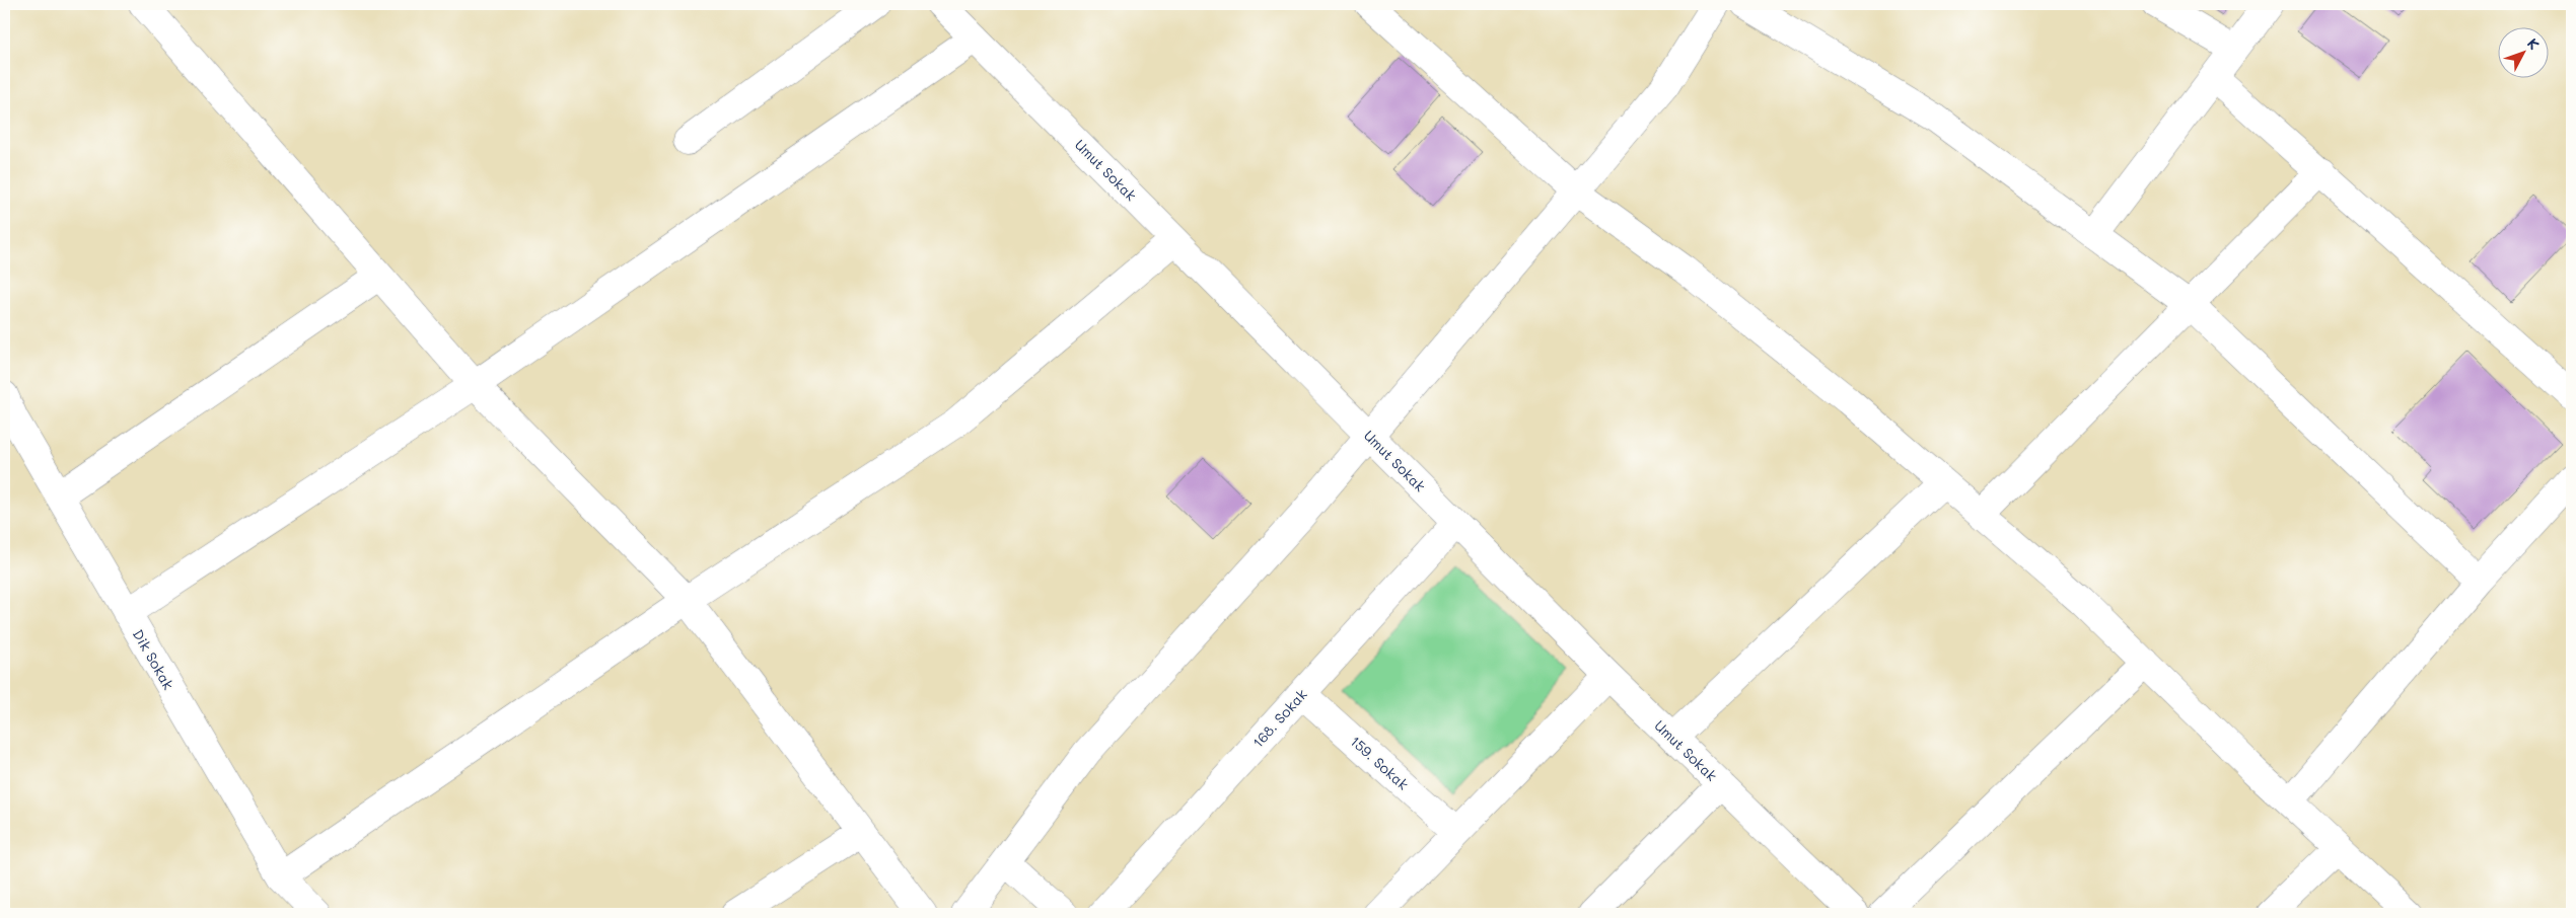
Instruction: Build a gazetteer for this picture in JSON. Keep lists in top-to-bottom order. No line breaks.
{"streets":{"street":["Umut Sokak","Dik Sokak","168. Sokak","159. Sokak"]},"crossings":[["Umut Sokak","168. Sokak"],["168. Sokak","159. Sokak"]],"north":"top right"}
